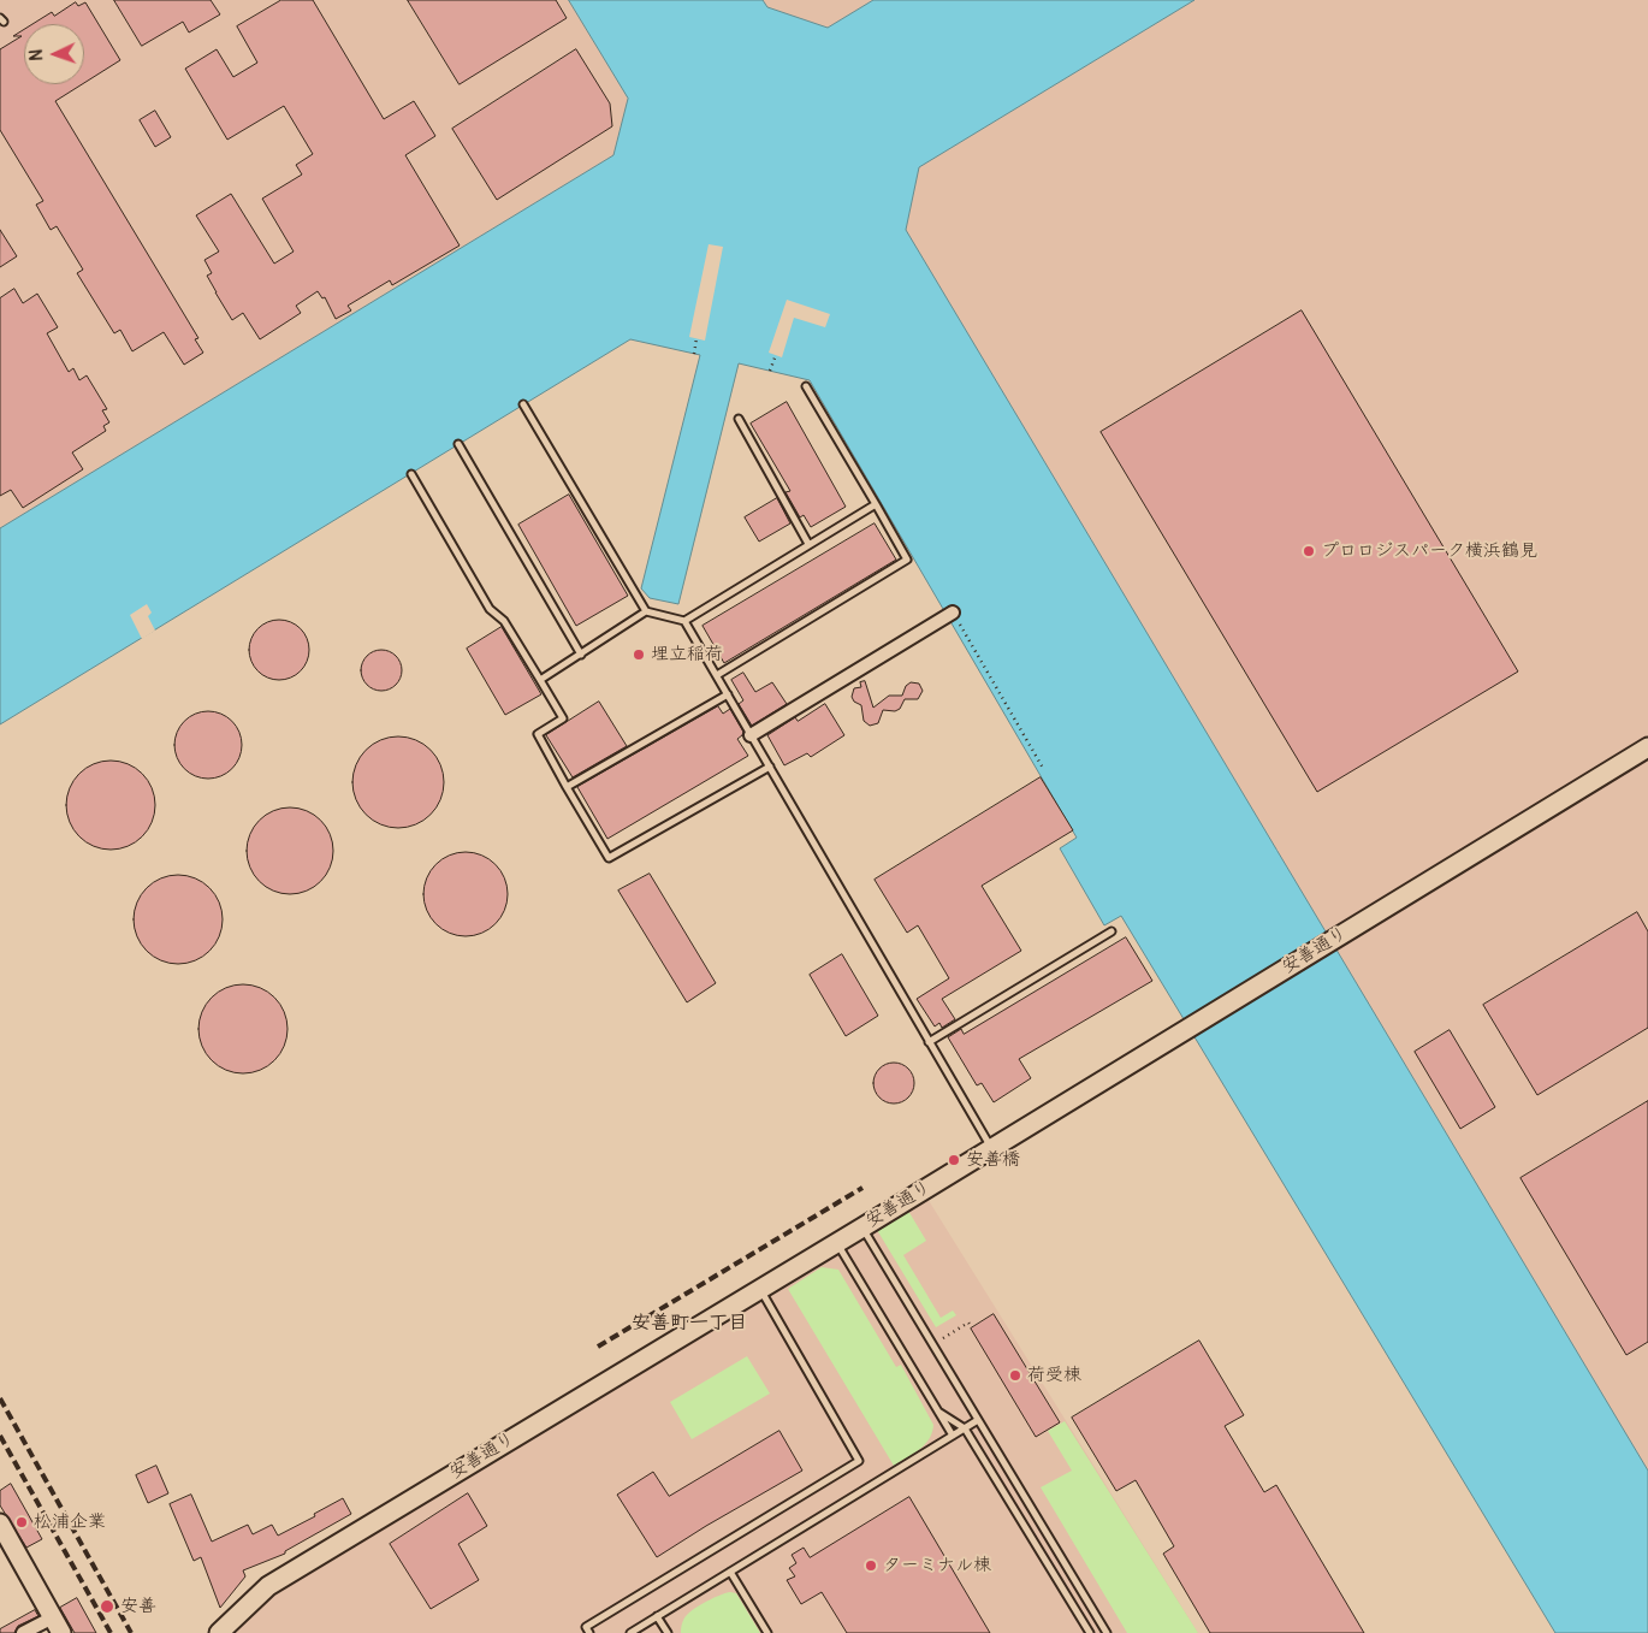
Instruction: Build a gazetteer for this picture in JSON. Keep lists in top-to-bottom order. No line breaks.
{"streets":{"street":["安善通り"]},"districts":["安善町一丁目"],"places":["プロロジスパーク横浜鶴見","埋立稲荷","安善橋","荷受棟","松浦企業","ターミナル棟","安善"],"north":"left"}
